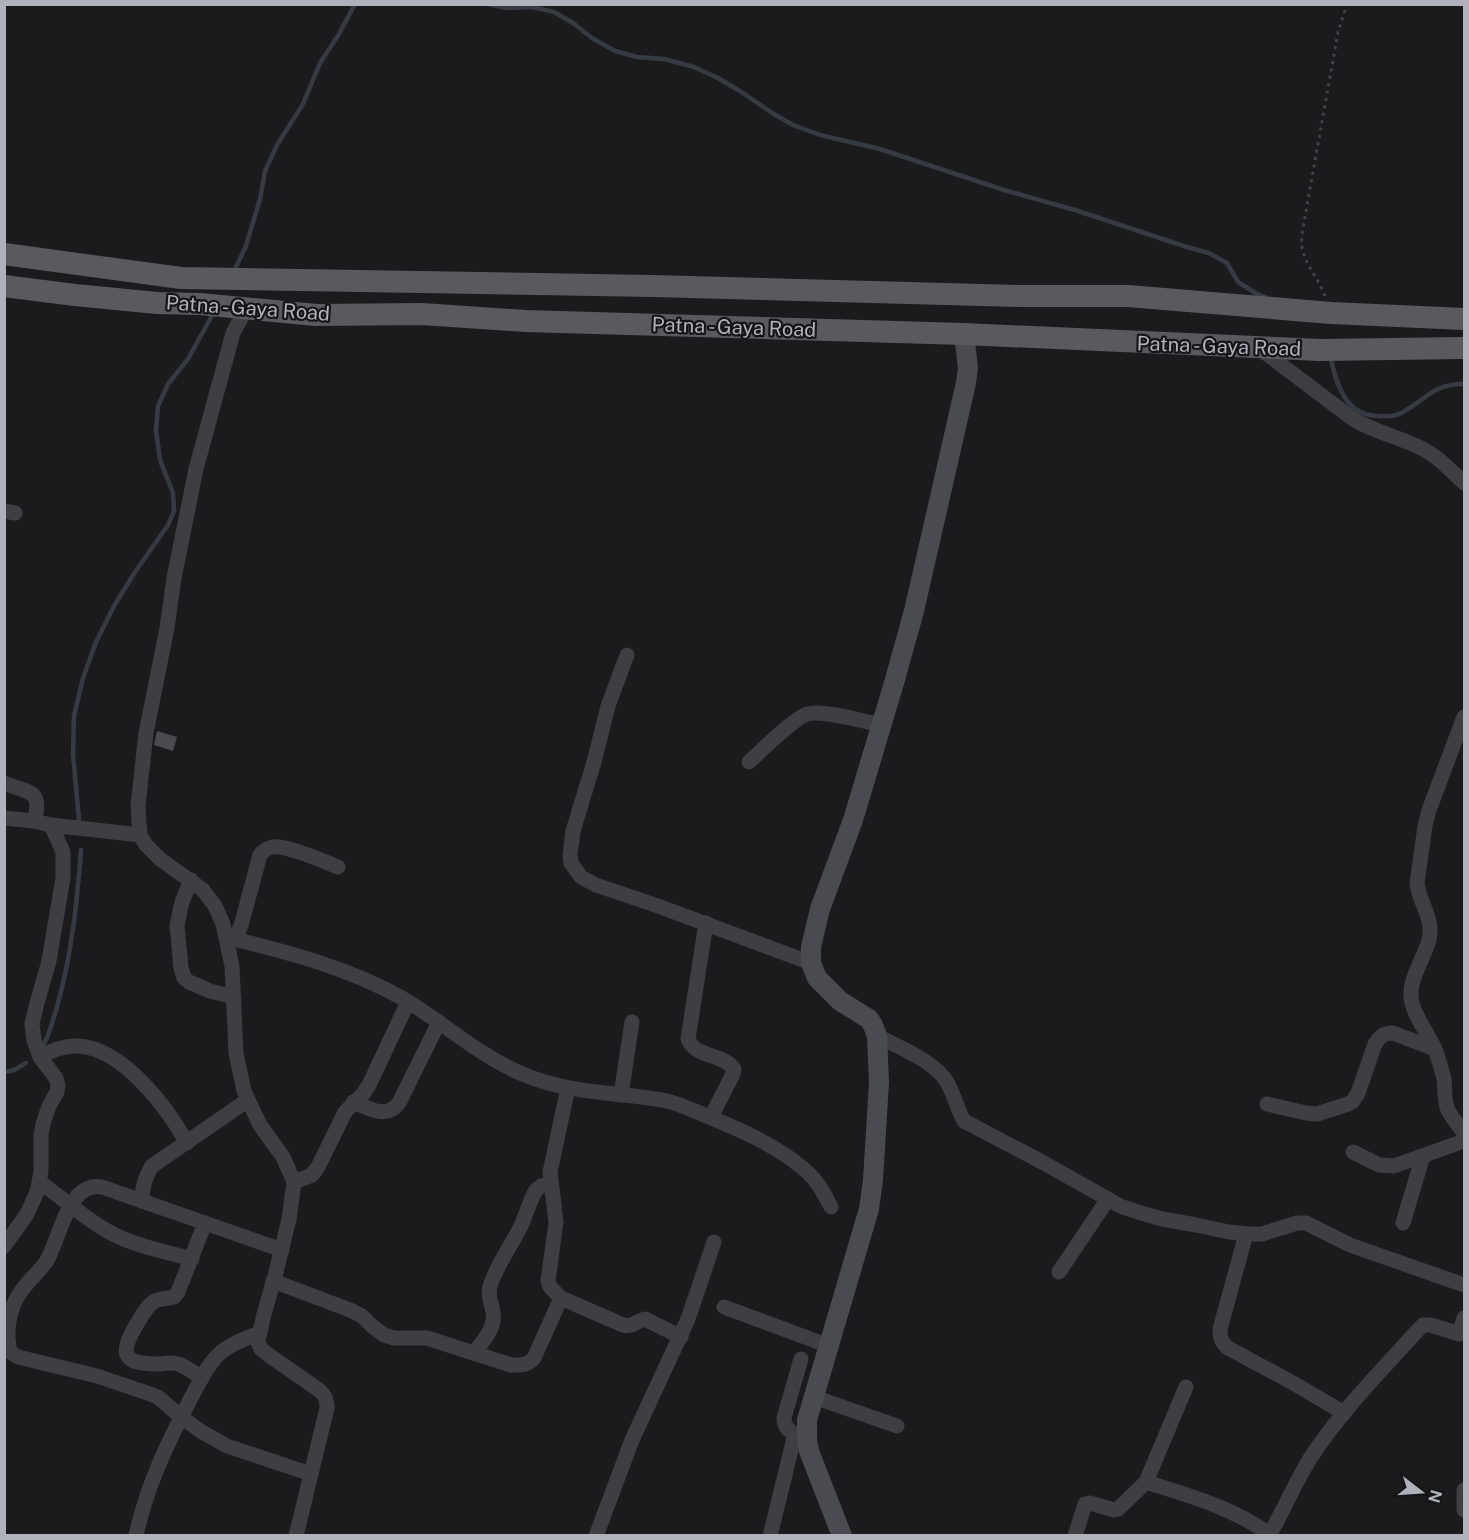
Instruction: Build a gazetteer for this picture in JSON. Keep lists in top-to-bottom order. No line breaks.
{"streets":{"main road":["Patna - Gaya Road"]},"north":"right"}
